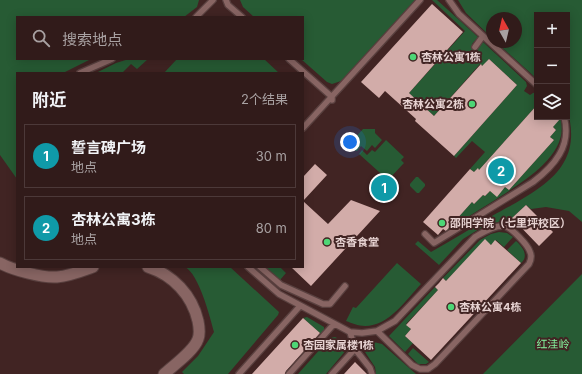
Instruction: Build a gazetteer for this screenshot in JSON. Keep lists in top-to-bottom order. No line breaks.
{"parks":["红洼岭"],"places":["杏林公寓1栋","杏林公寓2栋","邵阳学院（七里坪校区）","杏香食堂","杏林公寓4栋","杏园家属楼1栋"],"north":"top","page":{"map_buttons":["+","−"],"search":"搜索地点","heading":["附近","2个结果"],"list":[{"mark":"1","name":"誓言碑广场","note":"地点","value":"30 m"},{"mark":"2","name":"杏林公寓3栋","note":"地点","value":"80 m"}],"pins":["2","1"]}}
